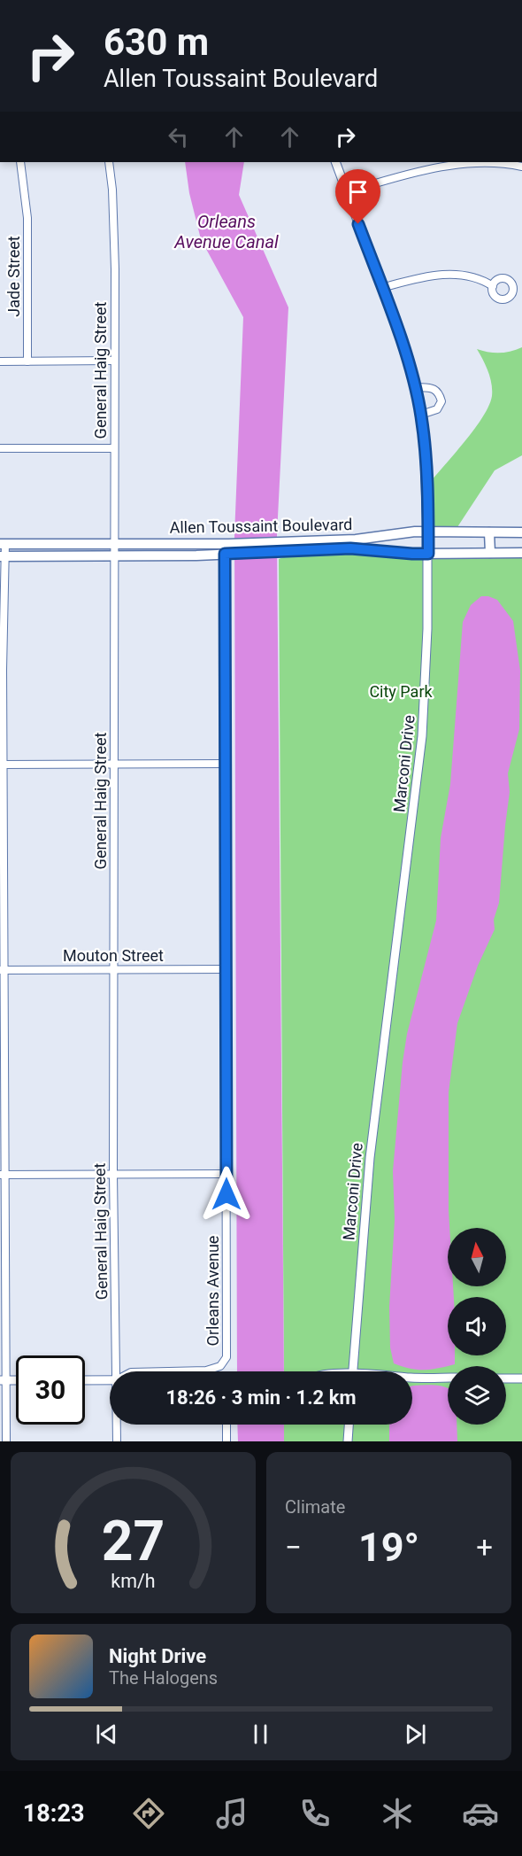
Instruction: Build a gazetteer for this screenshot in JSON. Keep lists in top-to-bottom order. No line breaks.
{"streets":{"main road":["Allen Toussaint Boulevard"],"street":["Jade Street","General Haig Street","Marconi Drive","Mouton Street","Orleans Avenue"]},"crossings":[["General Haig Street","Allen Toussaint Boulevard"],["General Haig Street","Mouton Street"],["Allen Toussaint Boulevard","Marconi Drive"],["Allen Toussaint Boulevard","Orleans Avenue"],["Mouton Street","Orleans Avenue"]],"water":["Orleans Avenue Canal"],"parks":["City Park"],"north":"top","page":{"turn":["630 m","Allen Toussaint Boulevard"],"limit":"30","trip":"18:26 · 3 min · 1.2 km","tile":"Climate","heat":["−","19°","+"],"song":["Night Drive","The Halogens"],"tabs":"18:23","gauge":["27","km/h"]}}
